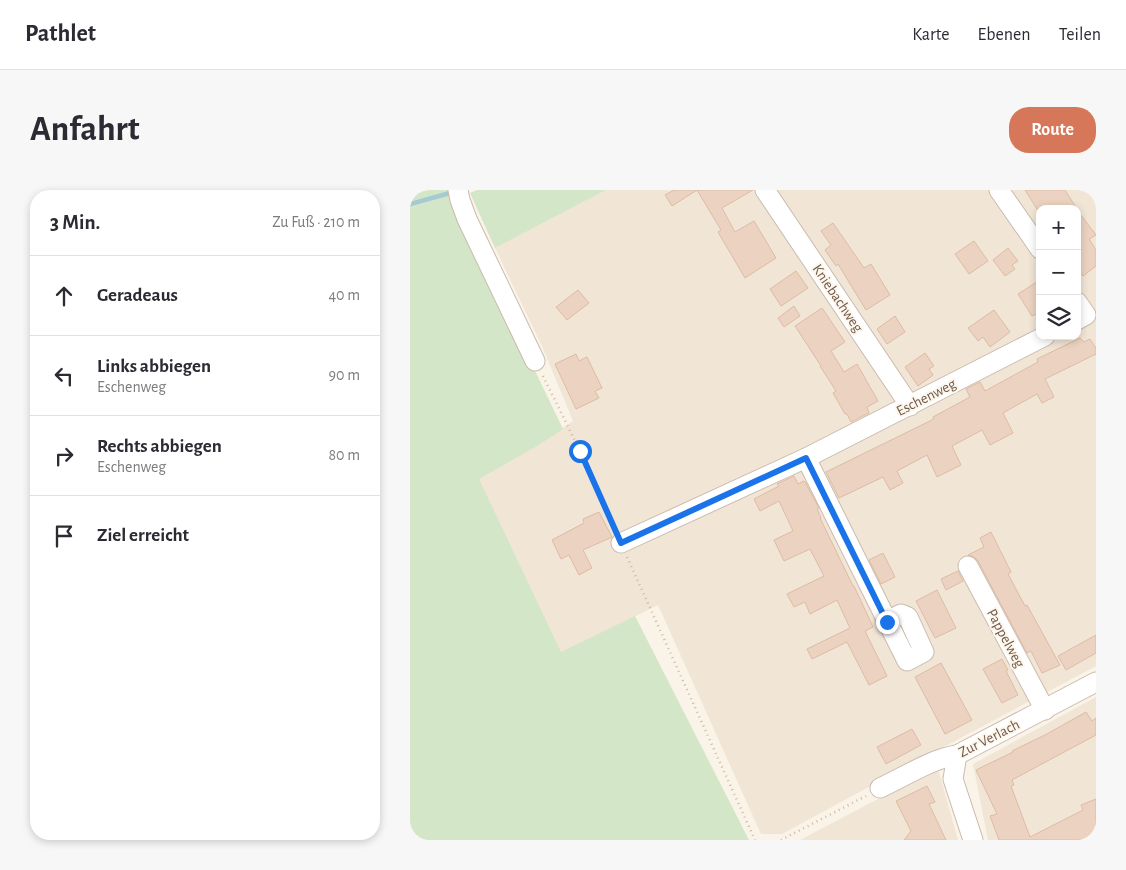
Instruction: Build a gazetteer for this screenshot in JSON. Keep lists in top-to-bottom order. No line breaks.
{"streets":{"street":["Kniebachweg","Eschenweg","Pappelweg","Zur Verlach"]},"crossings":[["Kniebachweg","Eschenweg"],["Pappelweg","Zur Verlach"]],"page":{"header":"Pathlet","nav":["Karte","Ebenen","Teilen"],"buttons":"Route","title":"Anfahrt","heading":["3 Min.","Zu Fuß · 210 m"],"map_buttons":["+","−"],"list":[["Geradeaus","40 m"],["Links abbiegen","Eschenweg","90 m"],["Rechts abbiegen","Eschenweg","80 m"],"Ziel erreicht"]}}
